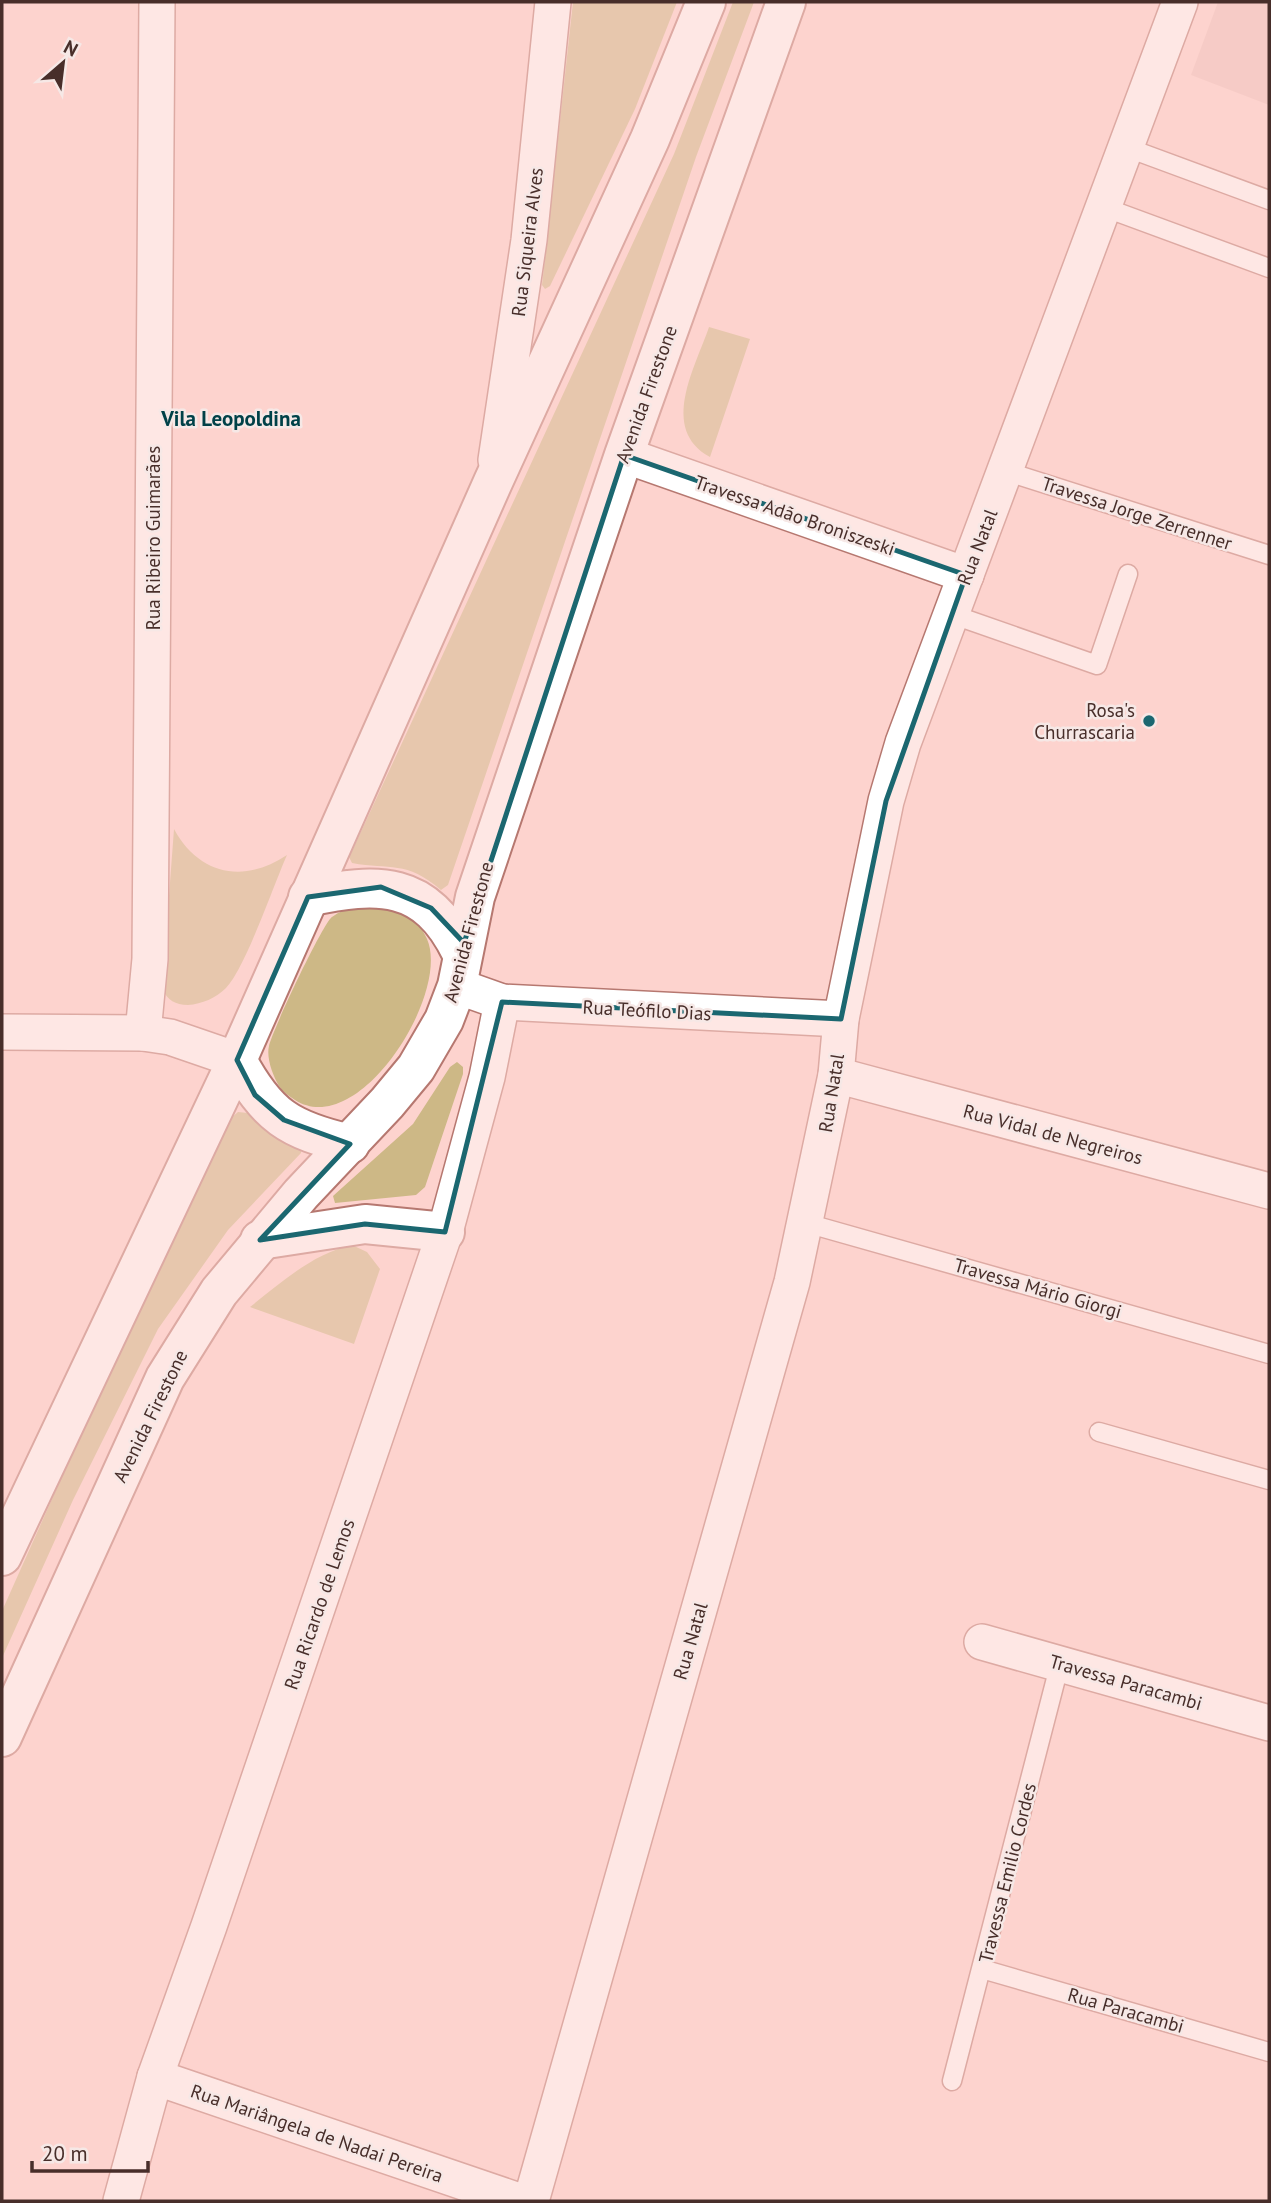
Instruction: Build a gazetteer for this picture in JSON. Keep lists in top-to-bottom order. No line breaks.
{"streets":{"main road":["Avenida Firestone"],"street":["Rua Siqueira Alves","Travessa Adão Broniszeski","Rua Ribeiro Guimarães","Rua Natal","Rua Teófilo Dias","Rua Vidal de Negreiros","Rua Ricardo de Lemos","Travessa Paracambi","Rua Mariângela de Nadai Pereira"],"lane":["Travessa Jorge Zerrenner","Travessa Mário Giorgi","Travessa Emilio Cordes","Rua Paracambi"]},"crossings":[["Avenida Firestone","Travessa Adão Broniszeski"],["Avenida Firestone","Rua Teófilo Dias"],["Travessa Jorge Zerrenner","Rua Natal"],["Travessa Adão Broniszeski","Rua Natal"],["Rua Natal","Rua Teófilo Dias"],["Rua Natal","Rua Vidal de Negreiros"],["Rua Natal","Travessa Mário Giorgi"],["Rua Teófilo Dias","Rua Ricardo de Lemos"],["Rua Ricardo de Lemos","Rua Mariângela de Nadai Pereira"],["Travessa Paracambi","Travessa Emilio Cordes"],["Travessa Emilio Cordes","Rua Paracambi"]],"districts":["Vila Leopoldina"],"places":["Rosa's Churrascaria"],"scale_bar":"20 m","north":"top right"}
